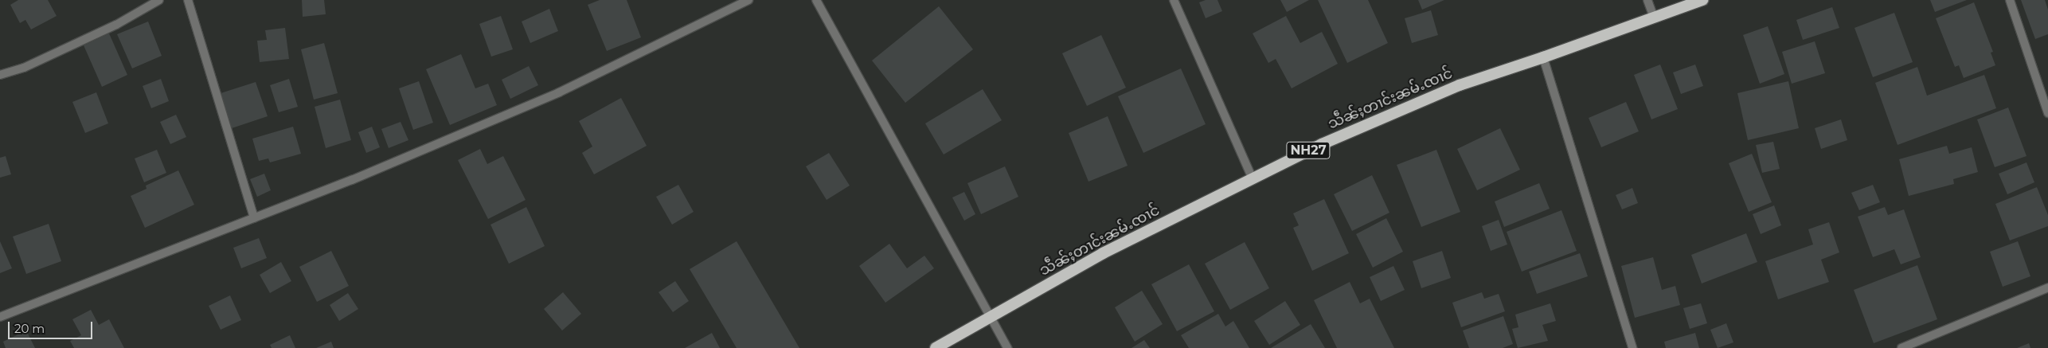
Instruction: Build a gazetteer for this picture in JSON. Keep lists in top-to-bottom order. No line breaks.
{"streets":{"highway":["သဵၼ်ႈတၢင်းၼမ်ႉၸၢင်","NH27"]},"scale_bar":"20 m"}
